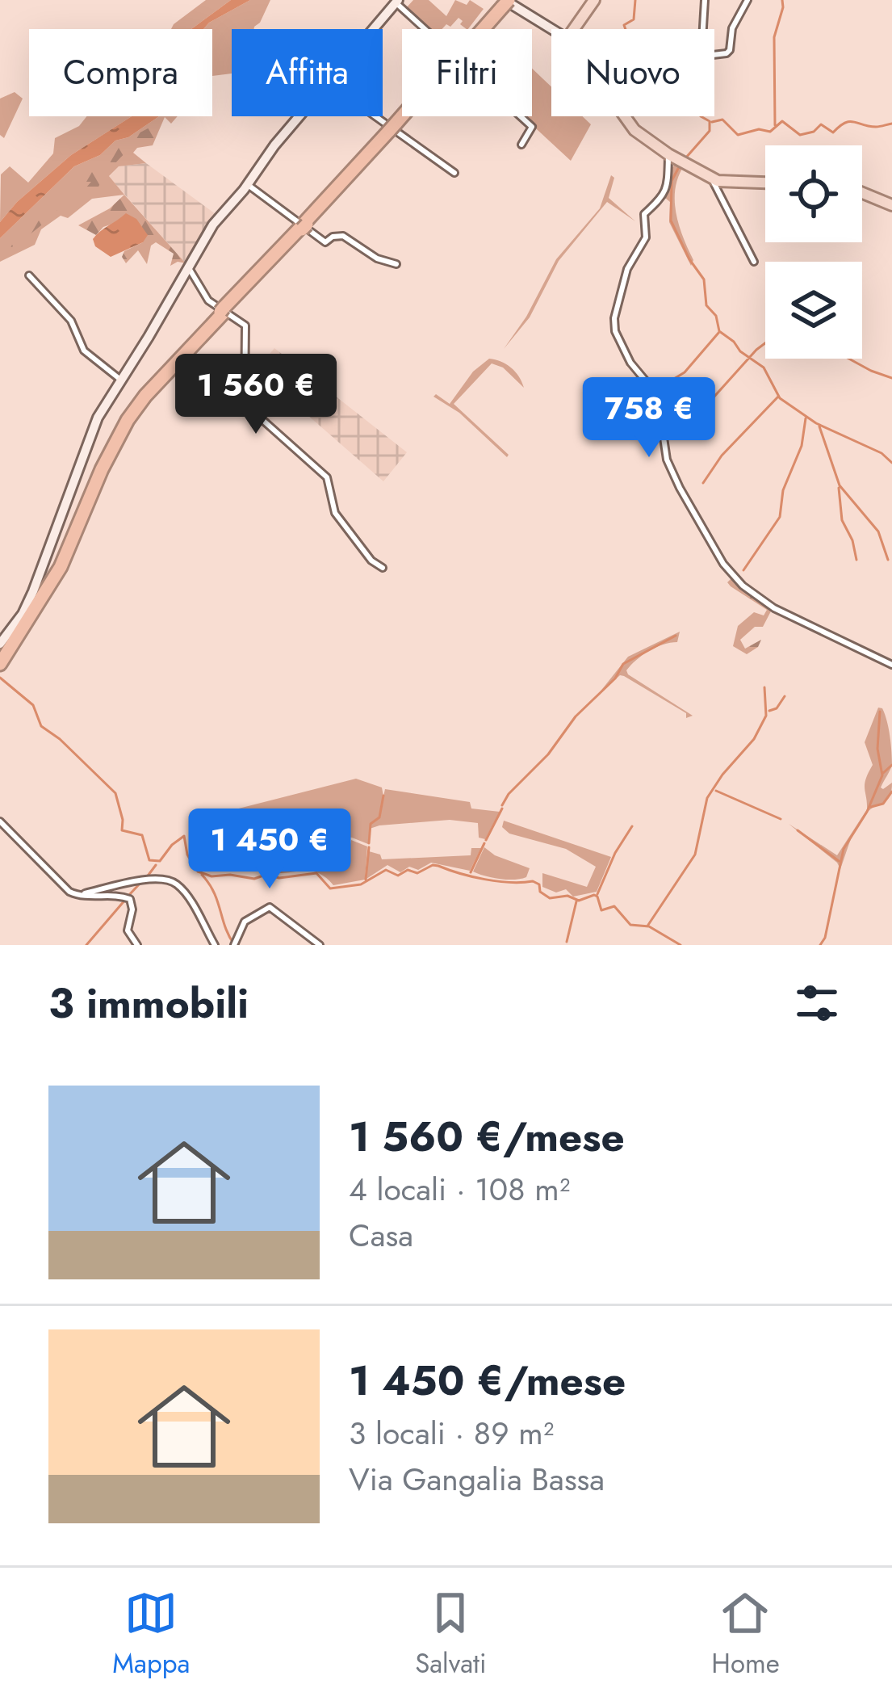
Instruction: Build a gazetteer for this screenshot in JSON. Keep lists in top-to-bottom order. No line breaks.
{"page":{"chip":["Compra","Affitta","Filtri","Nuovo"],"price":["1 560 €","758 €","1 450 €"],"heading":"3 immobili","list":[{"name":"1 560 €/mese","note":"4 locali · 108 m² · Casa"},{"name":"1 450 €/mese","note":"3 locali · 89 m² · Via Gangalia Bassa"}],"tabs":["Mappa","Salvati","Home"]}}
